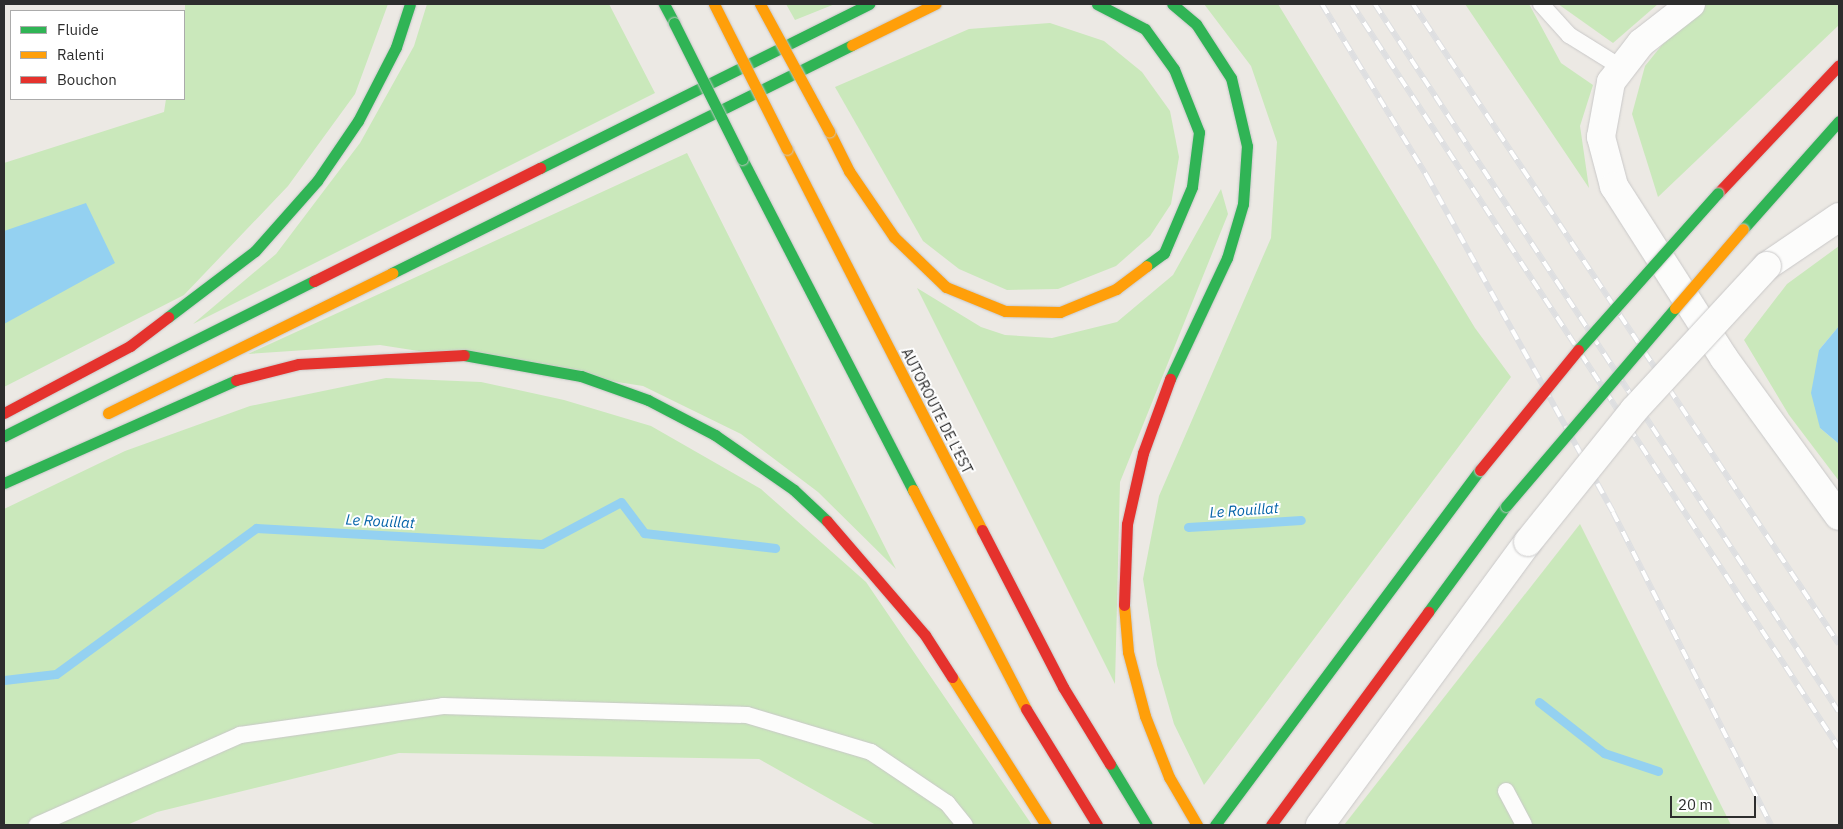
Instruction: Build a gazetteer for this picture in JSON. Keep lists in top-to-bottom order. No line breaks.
{"streets":{"main road":["AUTOROUTE DE L’EST"]},"water":["Le Rouillat"],"legend":["Fluide","Ralenti","Bouchon"],"scale_bar":"20 m"}
